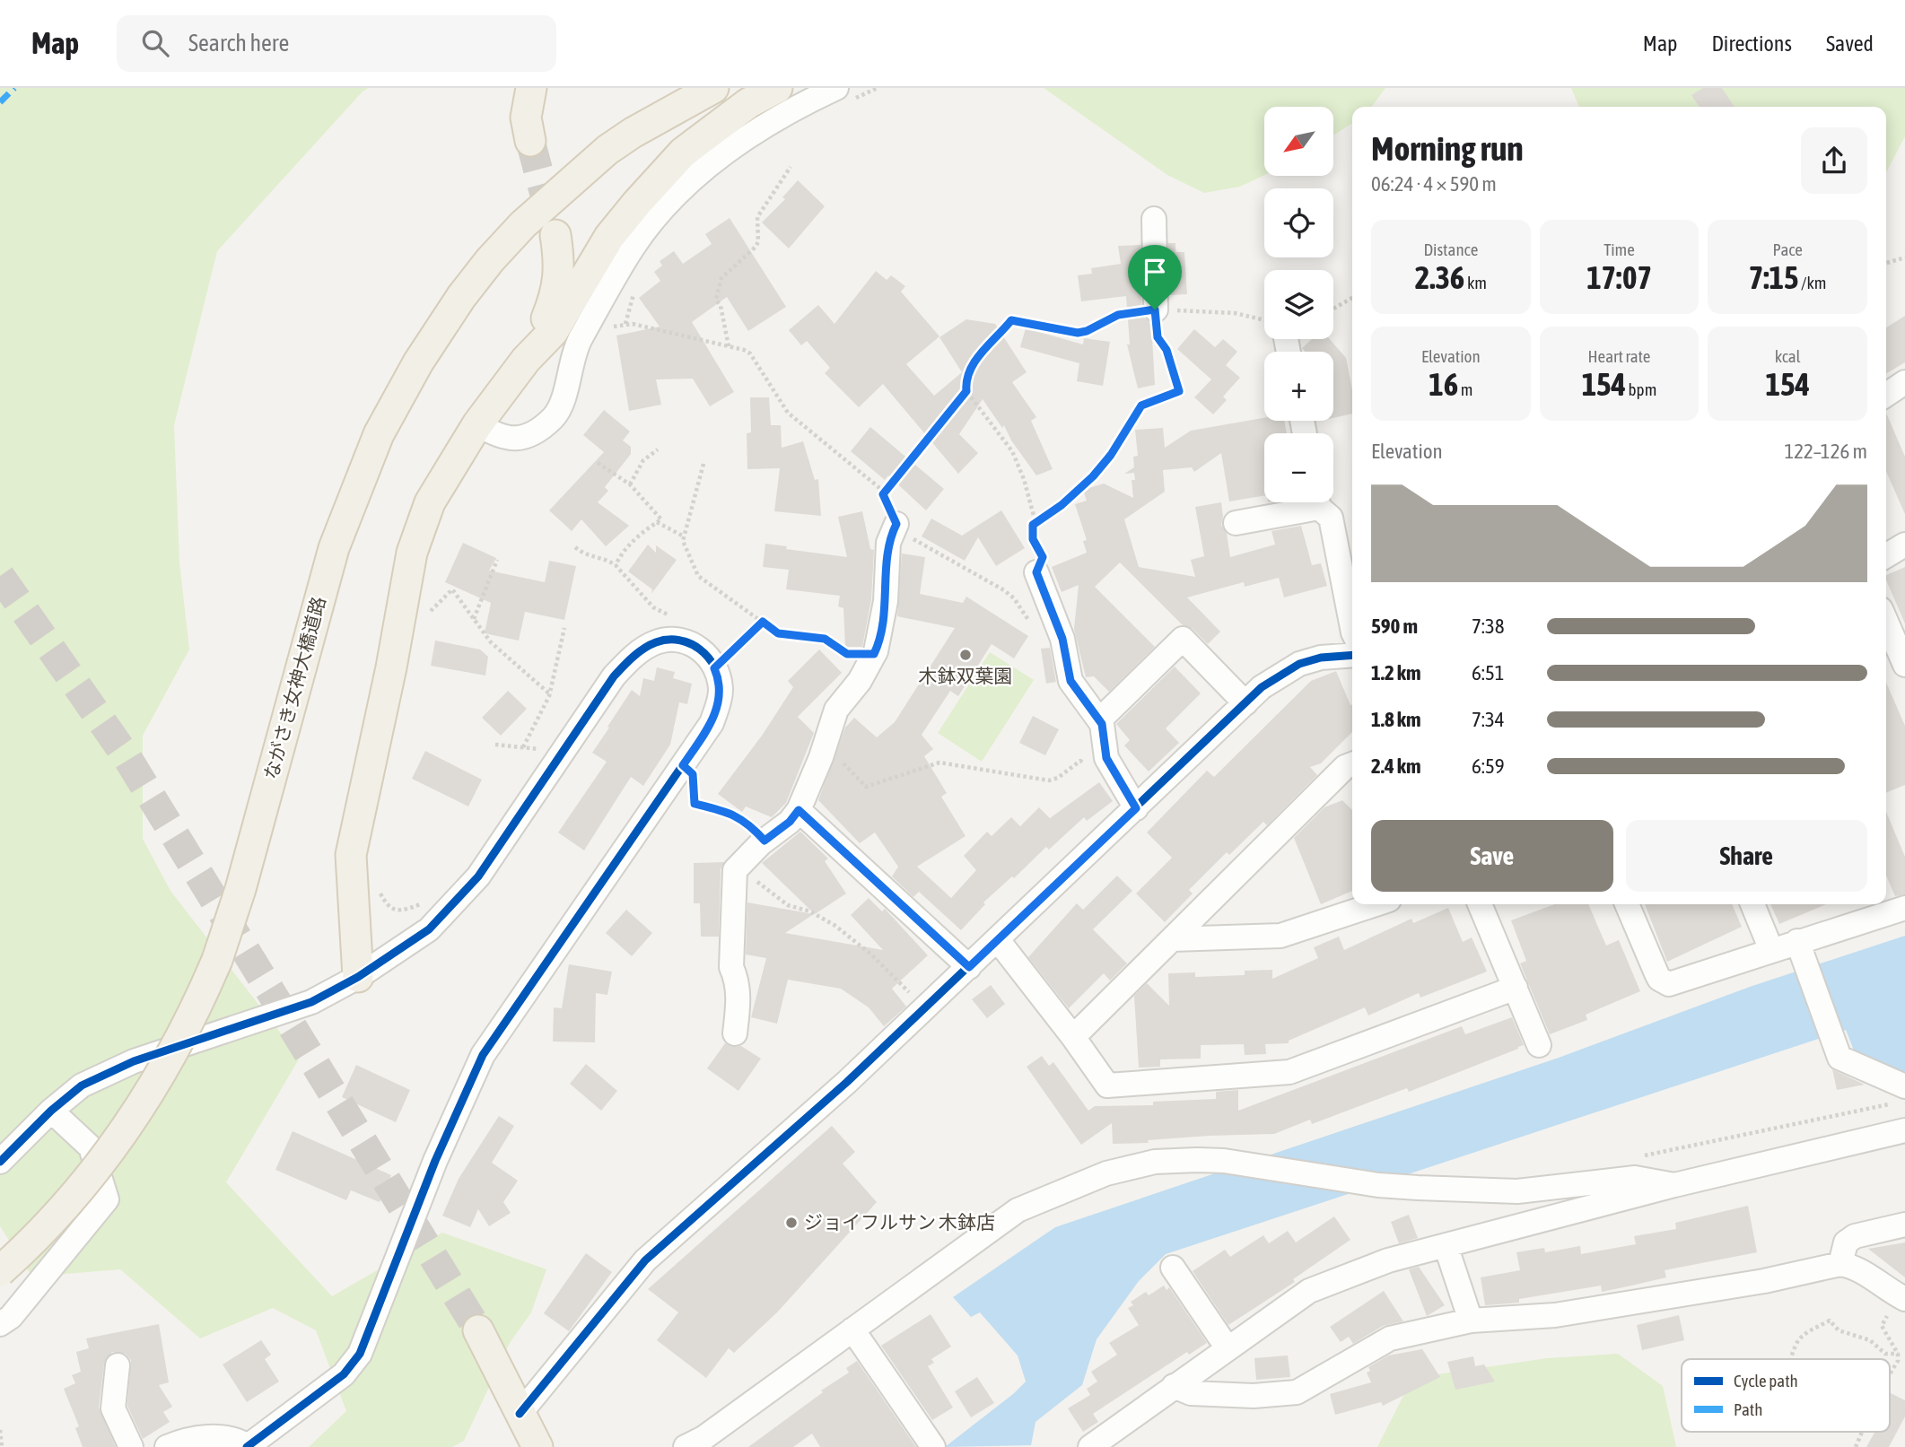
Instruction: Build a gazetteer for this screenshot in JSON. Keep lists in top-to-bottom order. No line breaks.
{"streets":{"main road":["ながさき女神大橋道路"]},"places":["木鉢双葉園","ジョイフルサン 木鉢店"],"legend":["Cycle path","Path"],"north":"bottom left","page":{"header":"Map","search":"Search here","nav":["Map","Directions","Saved"],"map_buttons":["+","−"],"heading":["Morning run","06:24 · 4 × 590 m"],"stats":[["Distance","2.36 km"],["Time","17:07"],["Pace","7:15 /km"],["Elevation","16 m"],["Heart rate","154 bpm"],["kcal","154"]],"chart":["Elevation","122–126 m"],"list":[{"name":"590 m","note":"7:38"},{"name":"1.2 km","note":"6:51"},{"name":"1.8 km","note":"7:34"},{"name":"2.4 km","note":"6:59"}],"buttons":["Save","Share"]}}
